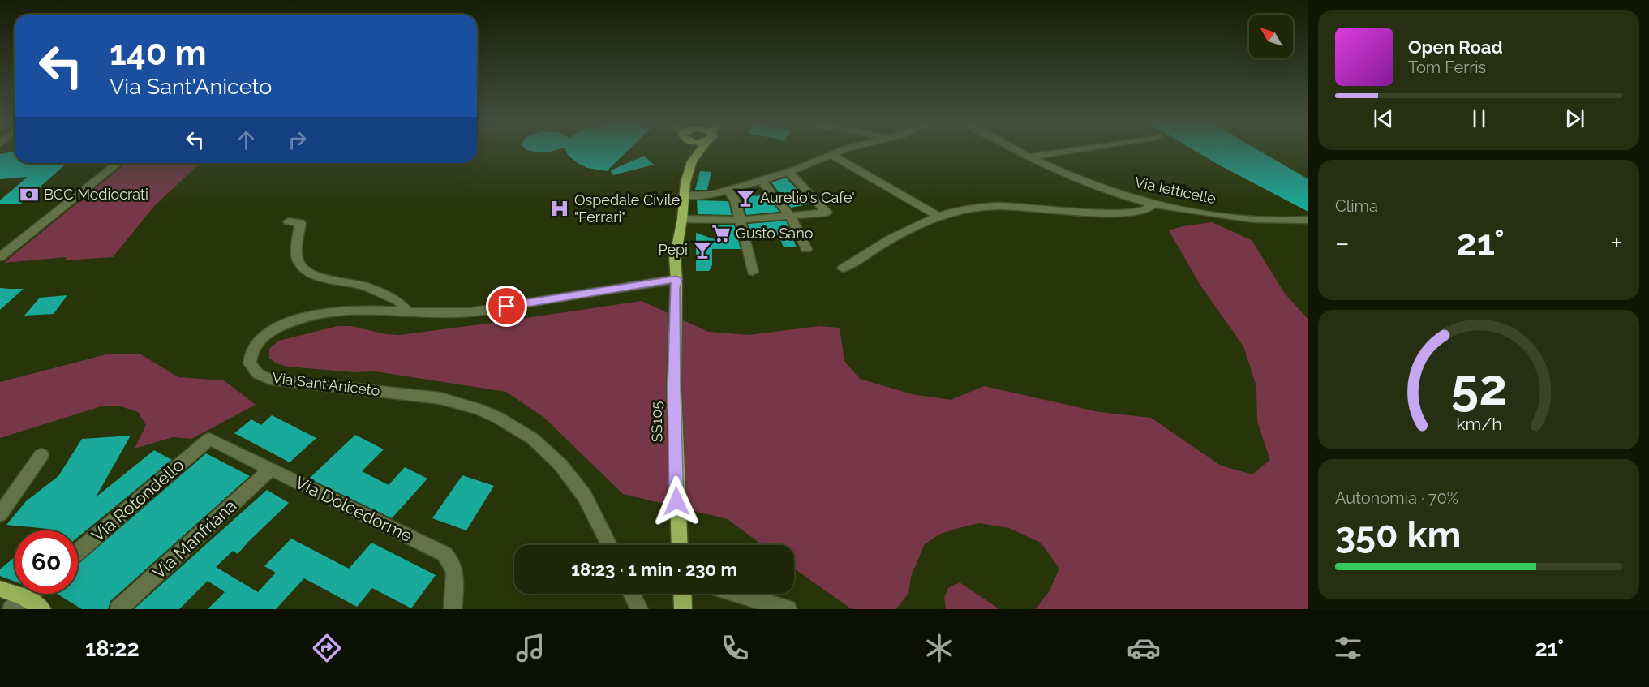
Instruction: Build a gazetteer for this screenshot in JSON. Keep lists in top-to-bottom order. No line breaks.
{"streets":{"main road":["SS105"],"street":["Via Ietticelle","Via Sant'Aniceto","Via Rotondello","Via Dolcedorme","Via Manfriana"]},"crossings":[["Via Sant'Aniceto","SS105"],["Via Rotondello","Via Dolcedorme"],["Via Dolcedorme","Via Manfriana"]],"places":{"bank":["BCC Mediocrati"],"bar":["Aurelio's Cafe'","Pepi"],"hospital":["Ospedale Civile \"Ferrari\""],"supermarket":["Gusto Sano"]},"north":"top left","page":{"turn":["140 m","Via Sant'Aniceto"],"song":["Open Road","Tom Ferris"],"tile":["Clima",["Autonomia · 70%","350 km"]],"heat":["−","21°","+"],"limit":"60","trip":"18:23 · 1 min · 230 m","tabs":["18:22","21°"],"gauge":["52","km/h"]}}
